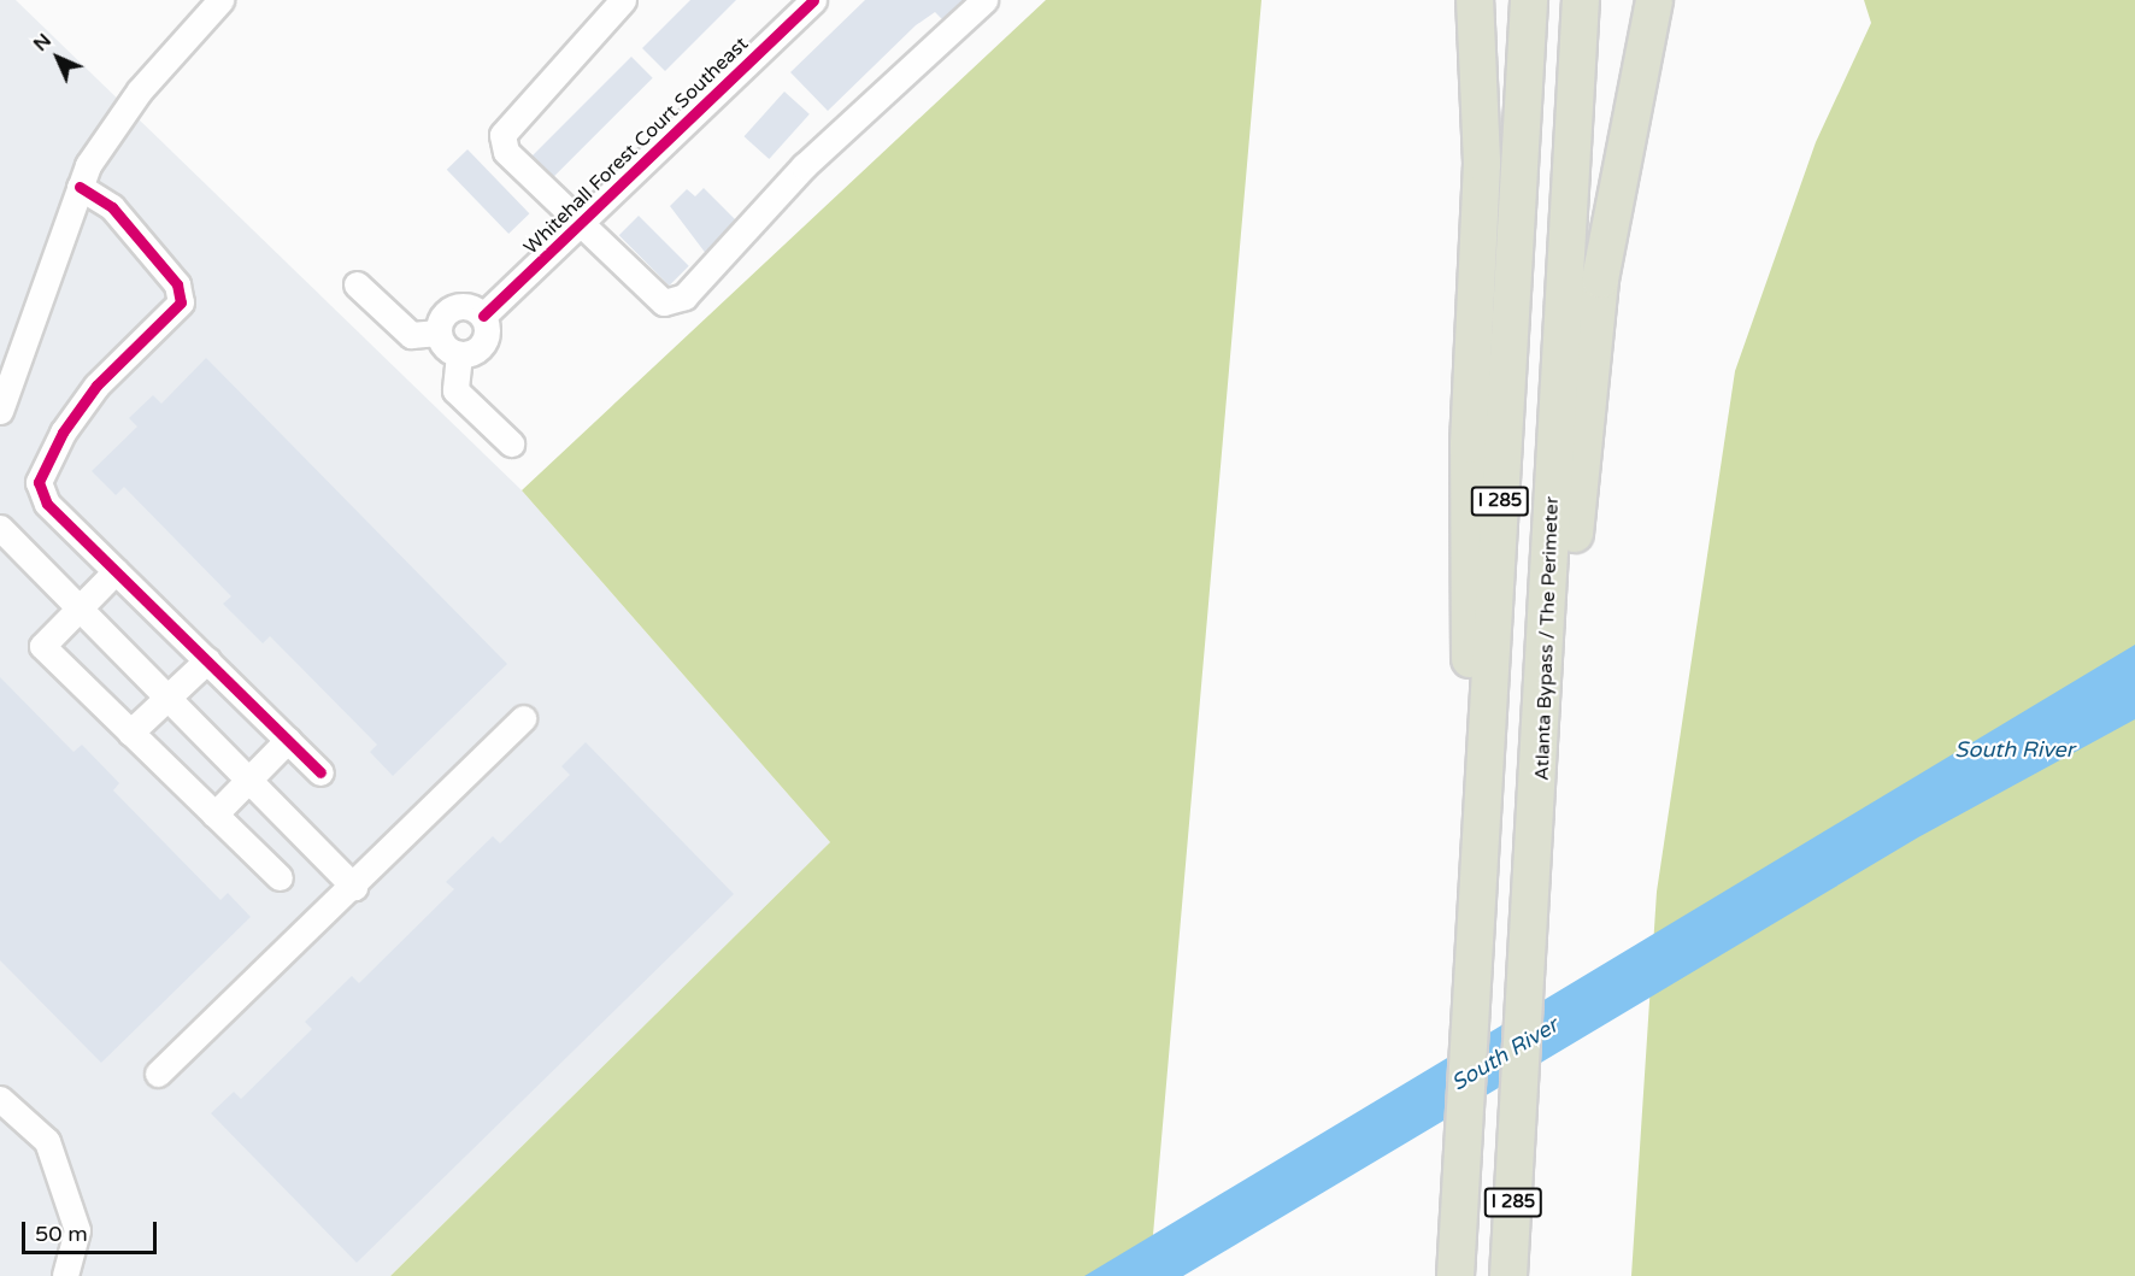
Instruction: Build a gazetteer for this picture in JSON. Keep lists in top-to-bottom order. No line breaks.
{"streets":{"highway":["I 285","Atlanta Bypass / The Perimeter"],"street":["Whitehall Forest Court Southeast"]},"water":["South River"],"scale_bar":"50 m","north":"top left"}
